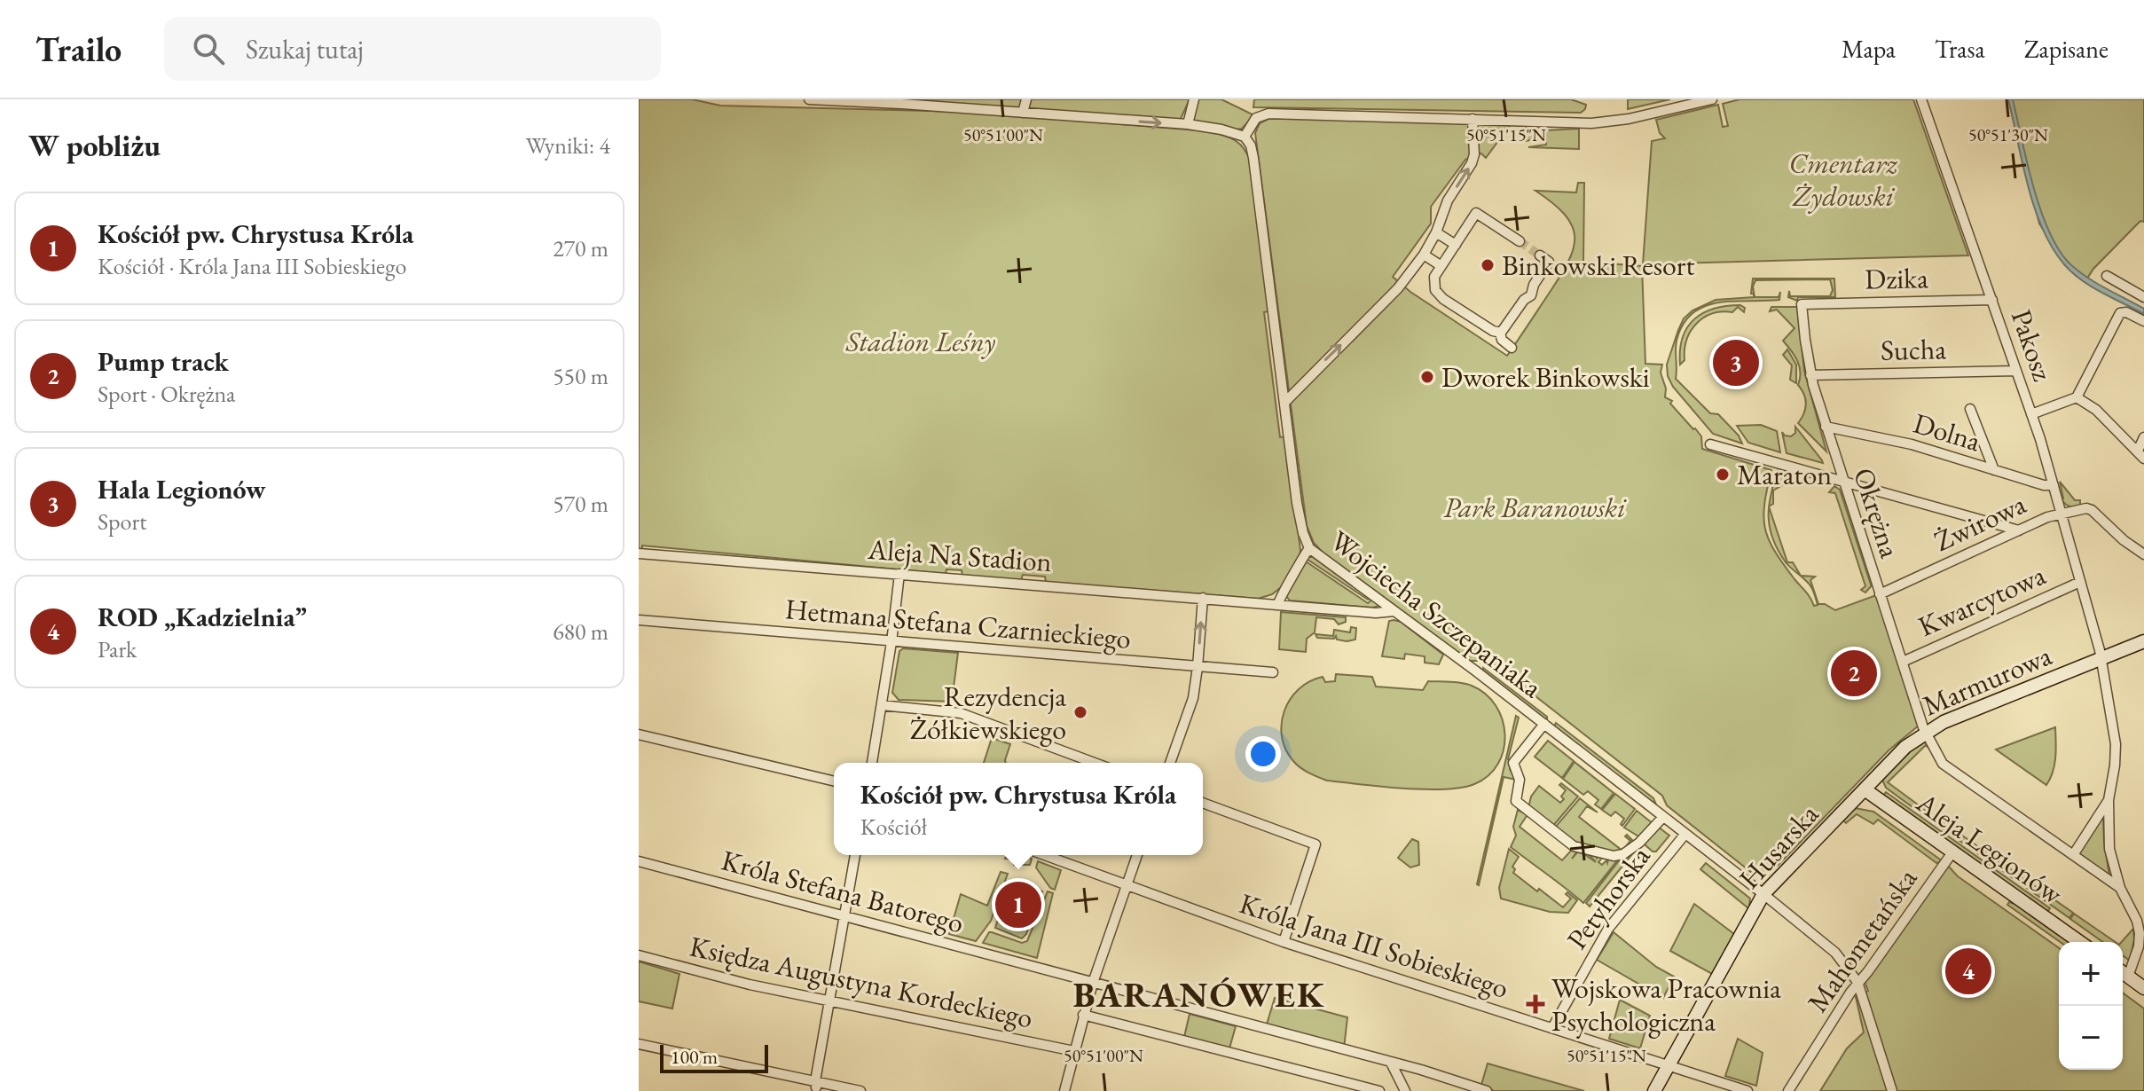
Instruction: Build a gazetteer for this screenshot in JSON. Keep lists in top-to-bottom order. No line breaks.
{"streets":{"main road":["Marmurowa","Husarska","Aleja Legionów"],"street":["Dzika","Pakosz","Sucha","Dolna","Okrężna","Żwirowa","Aleja Na Stadion","Kwarcytowa","Wojciecha Szczepaniaka","Hetmana Stefana Czarnieckiego","Króla Stefana Batorego","Petyhorska","Mahometańska","Króla Jana III Sobieskiego","Księdza Augustyna Kordeckiego"]},"crossings":[["Dzika","Pakosz"],["Dzika","Okrężna"],["Pakosz","Sucha"],["Pakosz","Dolna"],["Pakosz","Żwirowa"],["Pakosz","Kwarcytowa"],["Pakosz","Marmurowa"],["Sucha","Okrężna"],["Dolna","Okrężna"],["Okrężna","Żwirowa"],["Okrężna","Kwarcytowa"],["Okrężna","Marmurowa"],["Aleja Na Stadion","Wojciecha Szczepaniaka"],["Wojciecha Szczepaniaka","Husarska"],["Wojciecha Szczepaniaka","Petyhorska"],["Wojciecha Szczepaniaka","Mahometańska"],["Marmurowa","Husarska"],["Marmurowa","Aleja Legionów"],["Husarska","Aleja Legionów"],["Husarska","Króla Jana III Sobieskiego"],["Aleja Legionów","Mahometańska"],["Petyhorska","Króla Jana III Sobieskiego"]],"districts":["BARANÓWEK"],"parks":["Cmentarz Żydowski","Stadion Leśny","Park Baranowski"],"places":{"other":["Binkowski Resort","Dworek Binkowski","Maraton","Rezydencja Żółkiewskiego"],"health":["Wojskowa Pracownia Psychologiczna"]},"scale_bar":"100 m","page":{"header":"Trailo","search":"Szukaj tutaj","nav":["Mapa","Trasa","Zapisane"],"heading":["W pobliżu","Wyniki: 4"],"list":[{"mark":"1","name":"Kościół pw. Chrystusa Króla","note":"Kościół · Króla Jana III Sobieskiego","value":"270 m"},{"mark":"2","name":"Pump track","note":"Sport · Okrężna","value":"550 m"},{"mark":"3","name":"Hala Legionów","note":"Sport","value":"570 m"},{"mark":"4","name":"ROD „Kadzielnia”","note":"Park","value":"680 m"}],"pins":["3","2","1","4"],"popup":["Kościół pw. Chrystusa Króla","Kościół"],"map_buttons":["+","−"],"scale":"100 m"},"coordinates":["50°51'00\"N","50°51'15\"N","50°51'30\"N"]}
